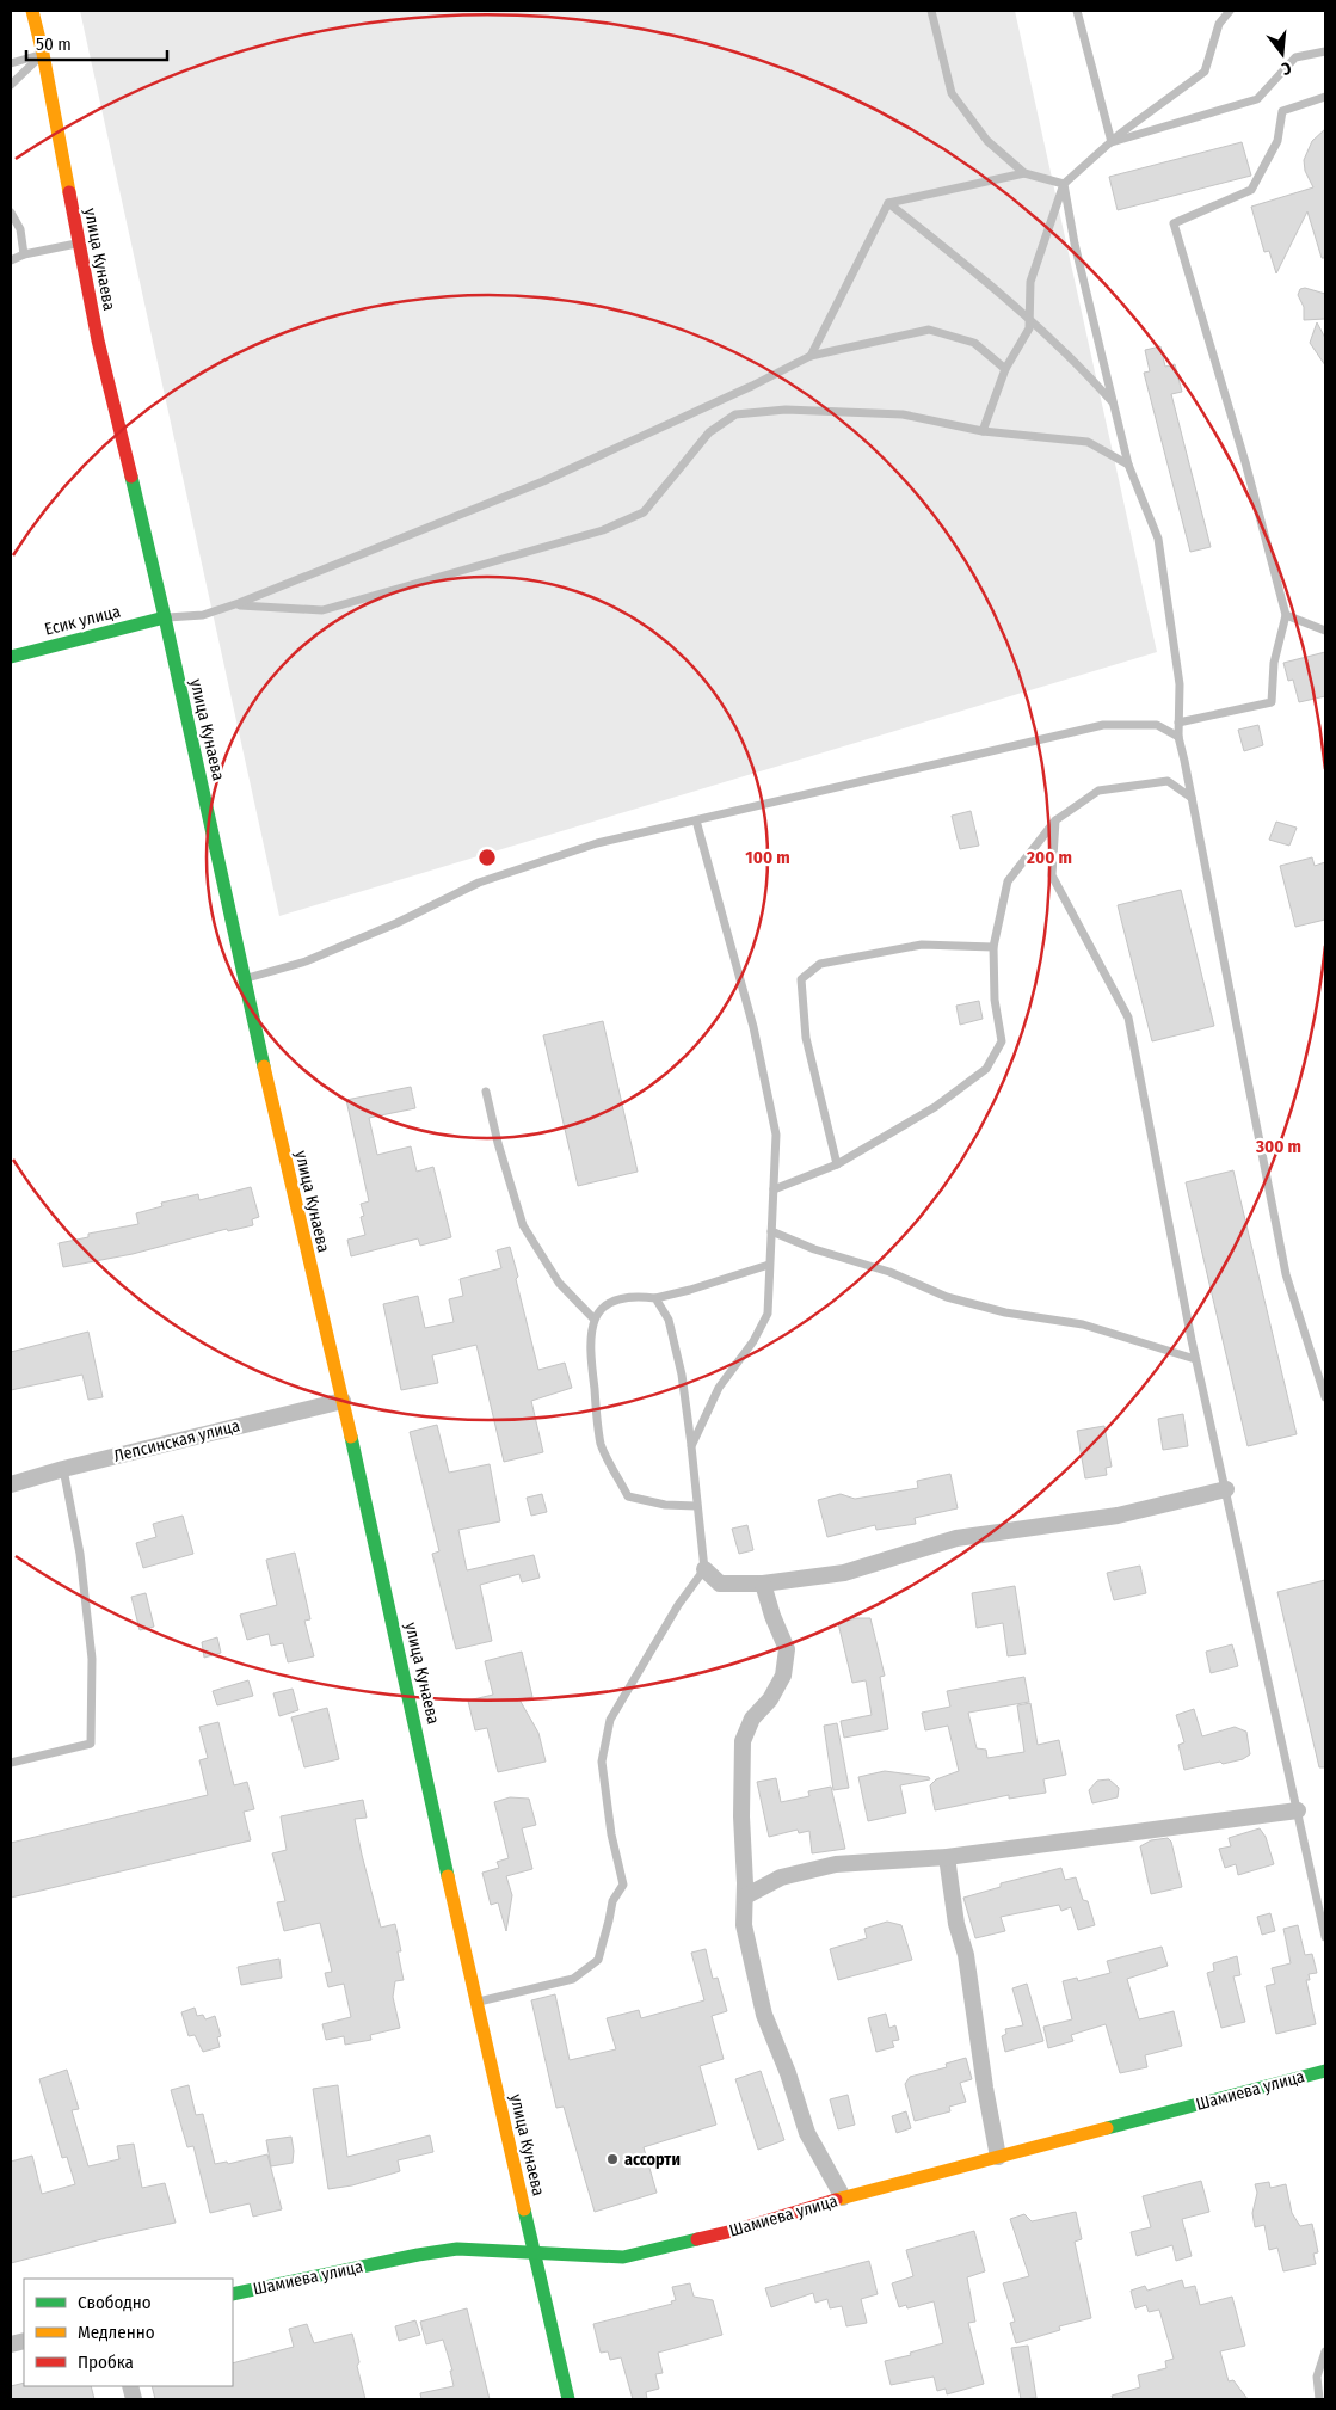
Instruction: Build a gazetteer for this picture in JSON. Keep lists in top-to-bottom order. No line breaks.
{"streets":{"main road":["улица Кунаева","Есик улица","Шамиева улица"],"street":["Лепсинская улица"]},"crossings":[["улица Кунаева","Есик улица"],["улица Кунаева","Лепсинская улица"],["улица Кунаева","Шамиева улица"]],"places":["ассорти"],"legend":["Свободно","Медленно","Пробка"],"scale_bar":"50 m","north":"bottom","rings":["100 m","200 m","300 m"]}
